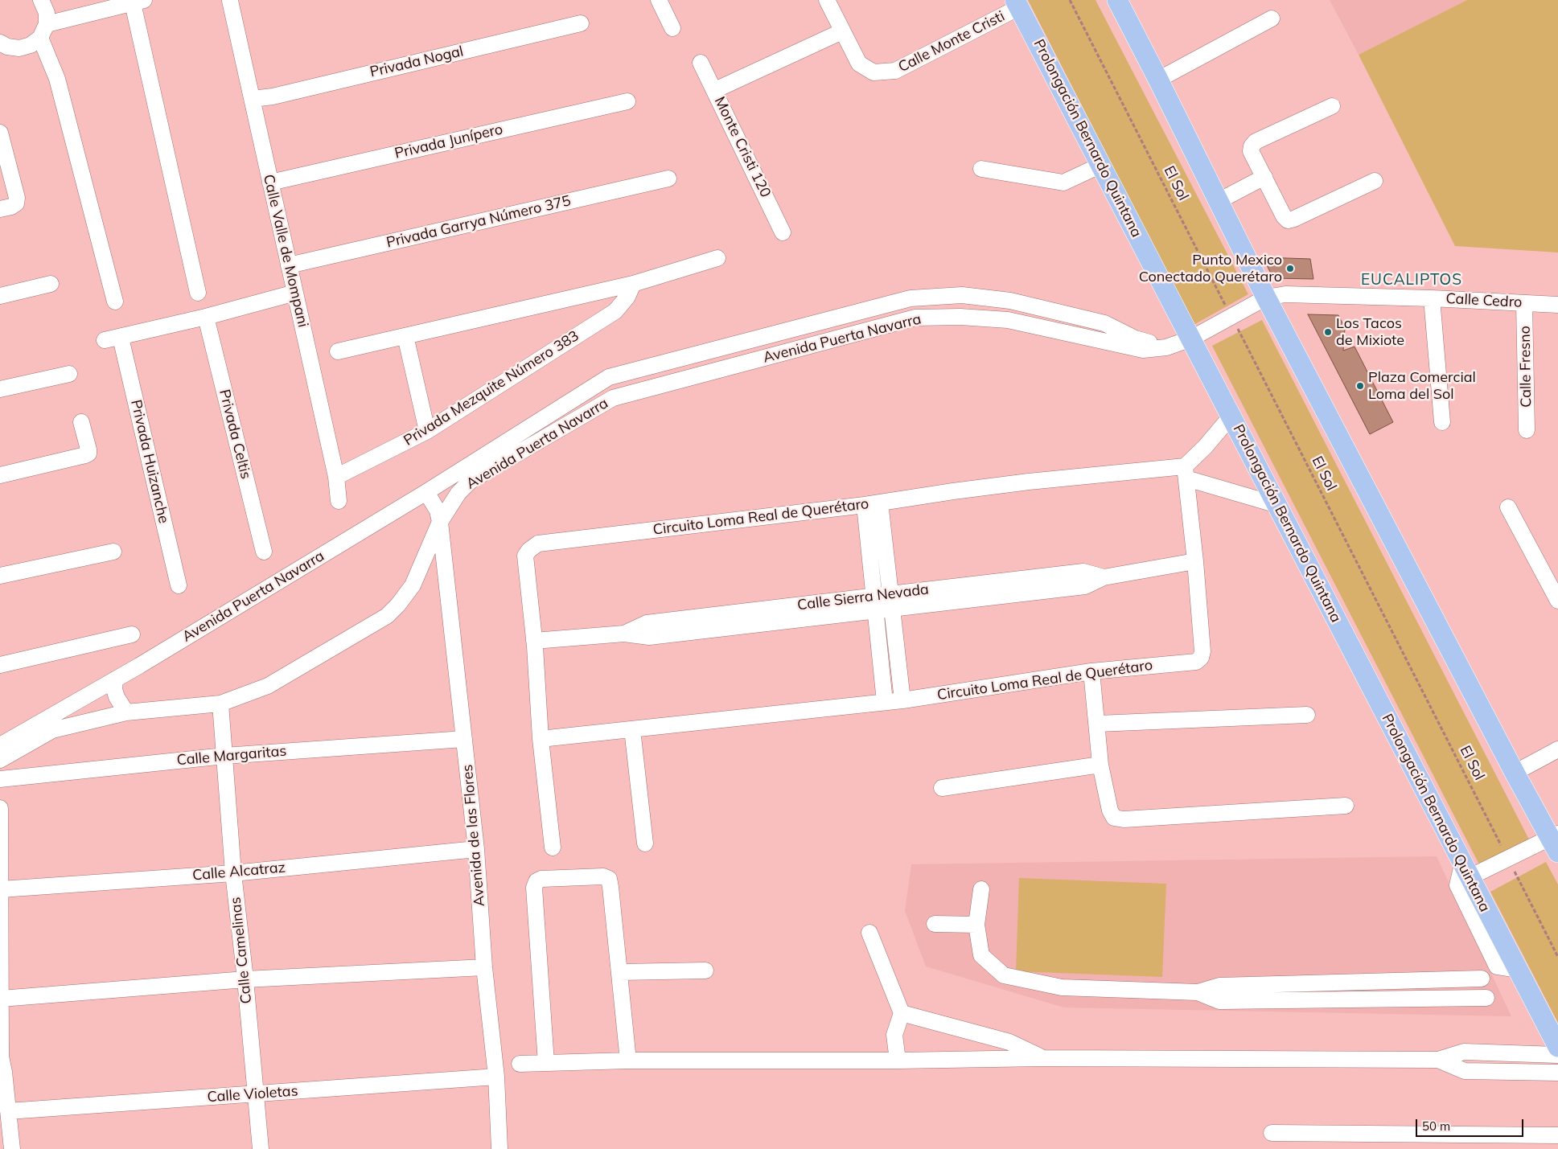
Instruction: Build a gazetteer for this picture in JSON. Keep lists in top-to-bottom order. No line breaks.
{"streets":{"main road":["Prolongación Bernardo Quintana"],"street":["Calle Monte Cristi","Privada Nogal","Privada Junípero","Monte Cristi 120","Privada Garrya Número 375","Calle Valle de Mompani","Calle Cedro","Avenida Puerta Navarra","Calle Fresno","Privada Mezquite Número 383","Privada Celtis","Privada Huizanche","Circuito Loma Real de Querétaro","Calle Sierra Nevada","Calle Margaritas","Avenida de las Flores","Calle Alcatraz","Calle Camelinas","Calle Violetas"],"path":["El Sol"]},"crossings":[["Calle Monte Cristi","Prolongación Bernardo Quintana"],["Privada Nogal","Calle Valle de Mompani"],["Prolongación Bernardo Quintana","Avenida Puerta Navarra"],["Prolongación Bernardo Quintana","Circuito Loma Real de Querétaro"],["Privada Junípero","Calle Valle de Mompani"],["El Sol","Avenida Puerta Navarra"],["Privada Garrya Número 375","Calle Valle de Mompani"],["Calle Valle de Mompani","Privada Mezquite Número 383"],["Calle Cedro","Avenida Puerta Navarra"],["Calle Cedro","Calle Fresno"],["Avenida Puerta Navarra","Avenida de las Flores"],["Avenida Puerta Navarra","Calle Camelinas"],["Circuito Loma Real de Querétaro","Calle Sierra Nevada"],["Calle Margaritas","Avenida de las Flores"],["Calle Margaritas","Calle Camelinas"],["Avenida de las Flores","Calle Alcatraz"],["Avenida de las Flores","Calle Violetas"],["Calle Alcatraz","Calle Camelinas"],["Calle Camelinas","Calle Violetas"]],"districts":["EUCALIPTOS"],"places":["Punto Mexico Conectado Querétaro","Los Tacos de Mixiote","Plaza Comercial Loma del Sol"],"scale_bar":"50 m"}
